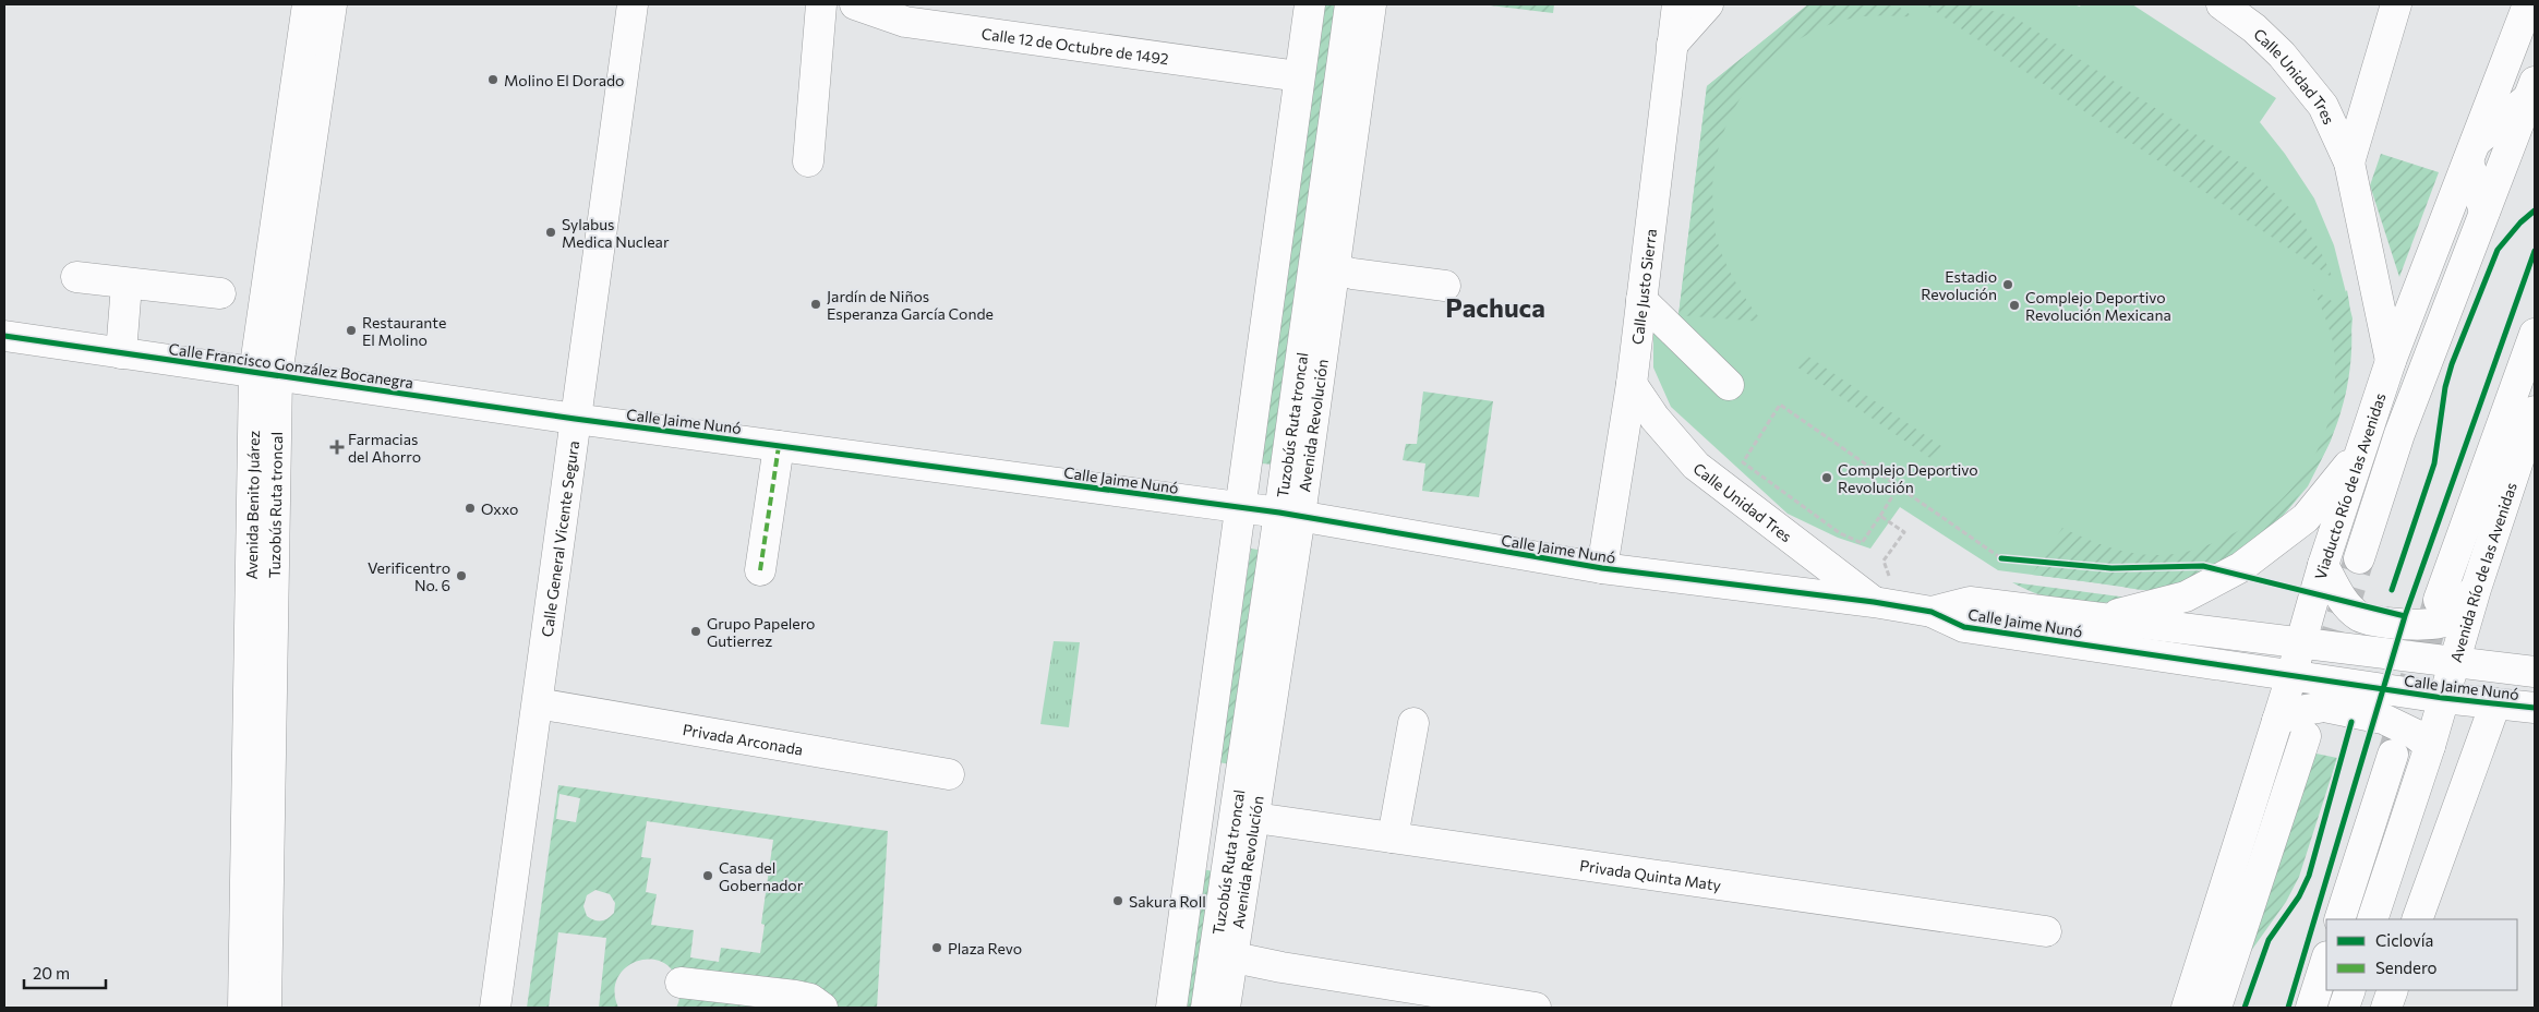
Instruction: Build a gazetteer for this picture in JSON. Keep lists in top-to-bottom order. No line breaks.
{"streets":{"street":["Calle 12 de Octubre de 1492","Calle Unidad Tres","Calle Justo Sierra","Calle Francisco González Bocanegra","Calle Jaime Nunó","Tuzobús Ruta troncal","Avenida Revolución","Viaducto Río de las Avenidas","Avenida Benito Juárez","Calle General Vicente Segura","Avenida Río de las Avenidas","Privada Arconada","Privada Quinta Maty"]},"crossings":[["Calle Unidad Tres","Calle Justo Sierra"],["Calle Unidad Tres","Calle Jaime Nunó"],["Calle Unidad Tres","Viaducto Río de las Avenidas"],["Calle Justo Sierra","Calle Jaime Nunó"],["Calle Francisco González Bocanegra","Calle Jaime Nunó"],["Calle Francisco González Bocanegra","Tuzobús Ruta troncal"],["Calle Francisco González Bocanegra","Avenida Benito Juárez"],["Calle Francisco González Bocanegra","Calle General Vicente Segura"],["Calle Jaime Nunó","Tuzobús Ruta troncal"],["Calle Jaime Nunó","Avenida Revolución"],["Calle Jaime Nunó","Viaducto Río de las Avenidas"],["Calle Jaime Nunó","Calle General Vicente Segura"],["Calle Jaime Nunó","Avenida Río de las Avenidas"],["Tuzobús Ruta troncal","Avenida Revolución"],["Tuzobús Ruta troncal","Avenida Benito Juárez"],["Avenida Revolución","Privada Quinta Maty"],["Calle General Vicente Segura","Privada Arconada"]],"districts":["Pachuca"],"places":{"other":["Molino El Dorado","Sylabus Medica Nuclear","Estadio Revolución","Jardín de Niños Esperanza García Conde","Complejo Deportivo Revolución Mexicana","Restaurante El Molino","Complejo Deportivo Revolución","Oxxo","Verificentro No. 6","Grupo Papelero Gutierrez","Casa del Gobernador","Sakura Roll","Plaza Revo"],"health":["Farmacias del Ahorro"]},"legend":["Ciclovía","Sendero"],"scale_bar":"20 m"}
